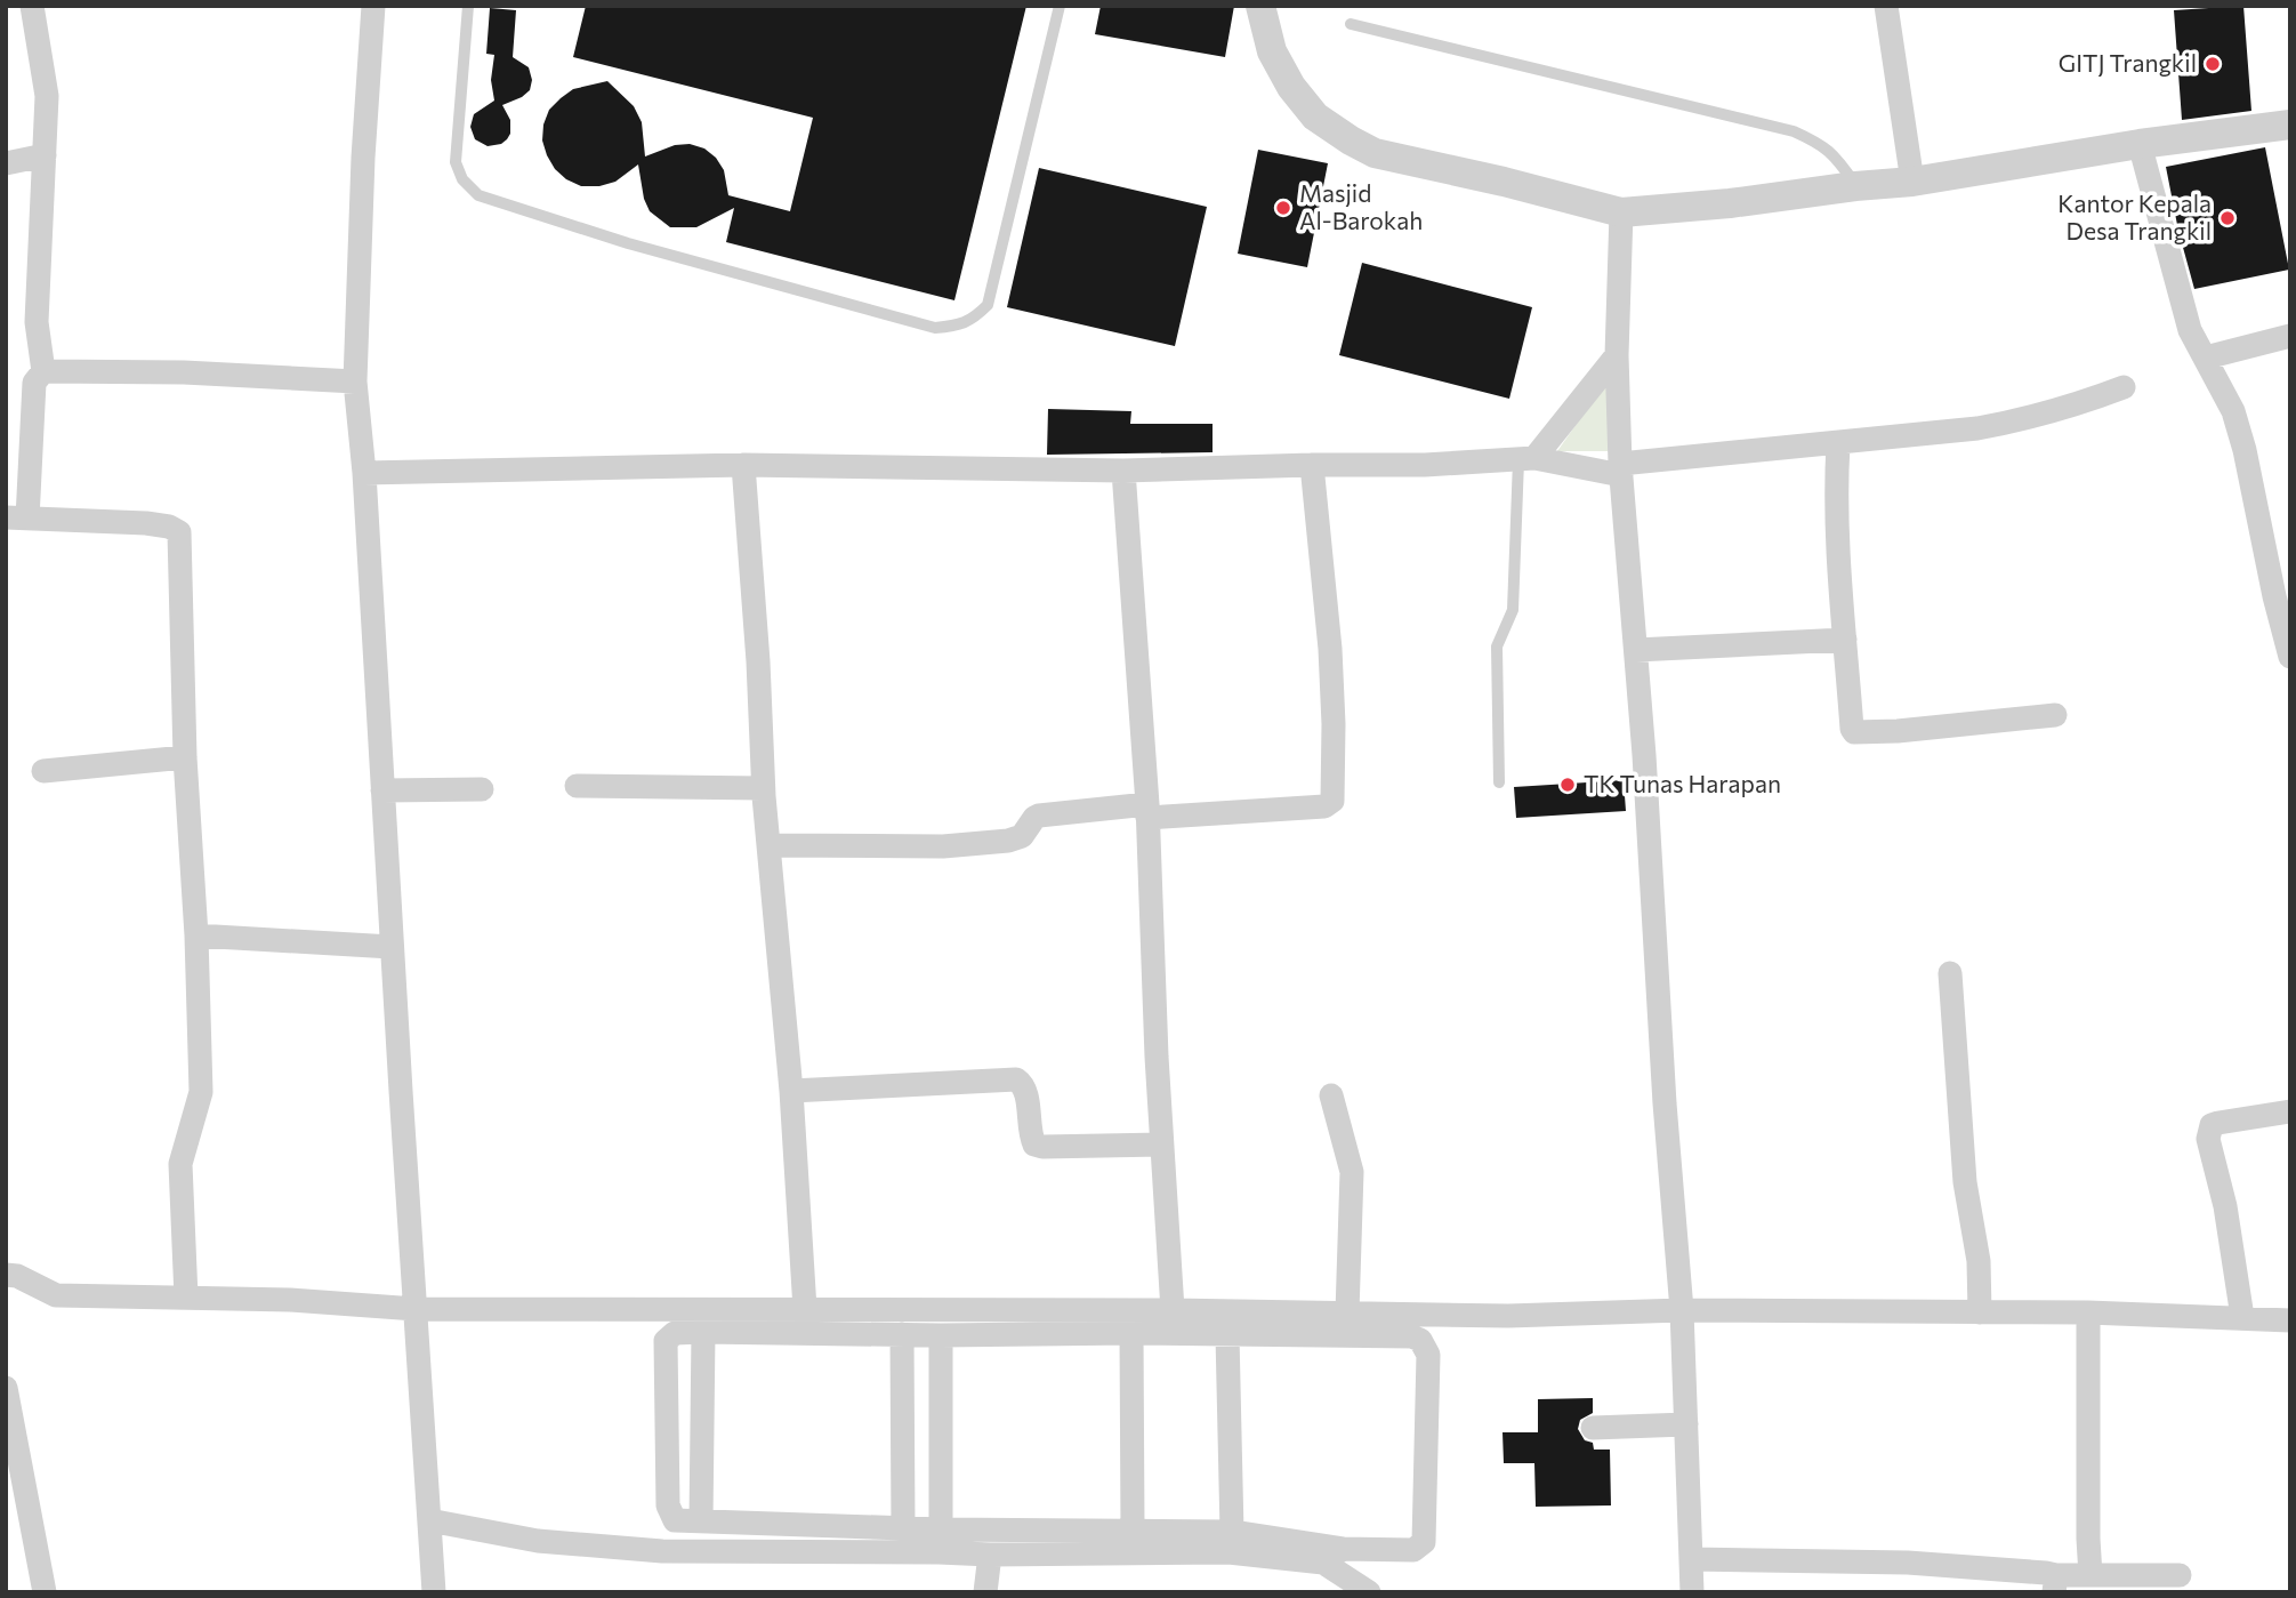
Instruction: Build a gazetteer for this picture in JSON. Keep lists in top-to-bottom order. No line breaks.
{"places":["GITJ Trangkil","Masjid Al-Barokah","Kantor Kepala Desa Trangkil","TK Tunas Harapan"]}
